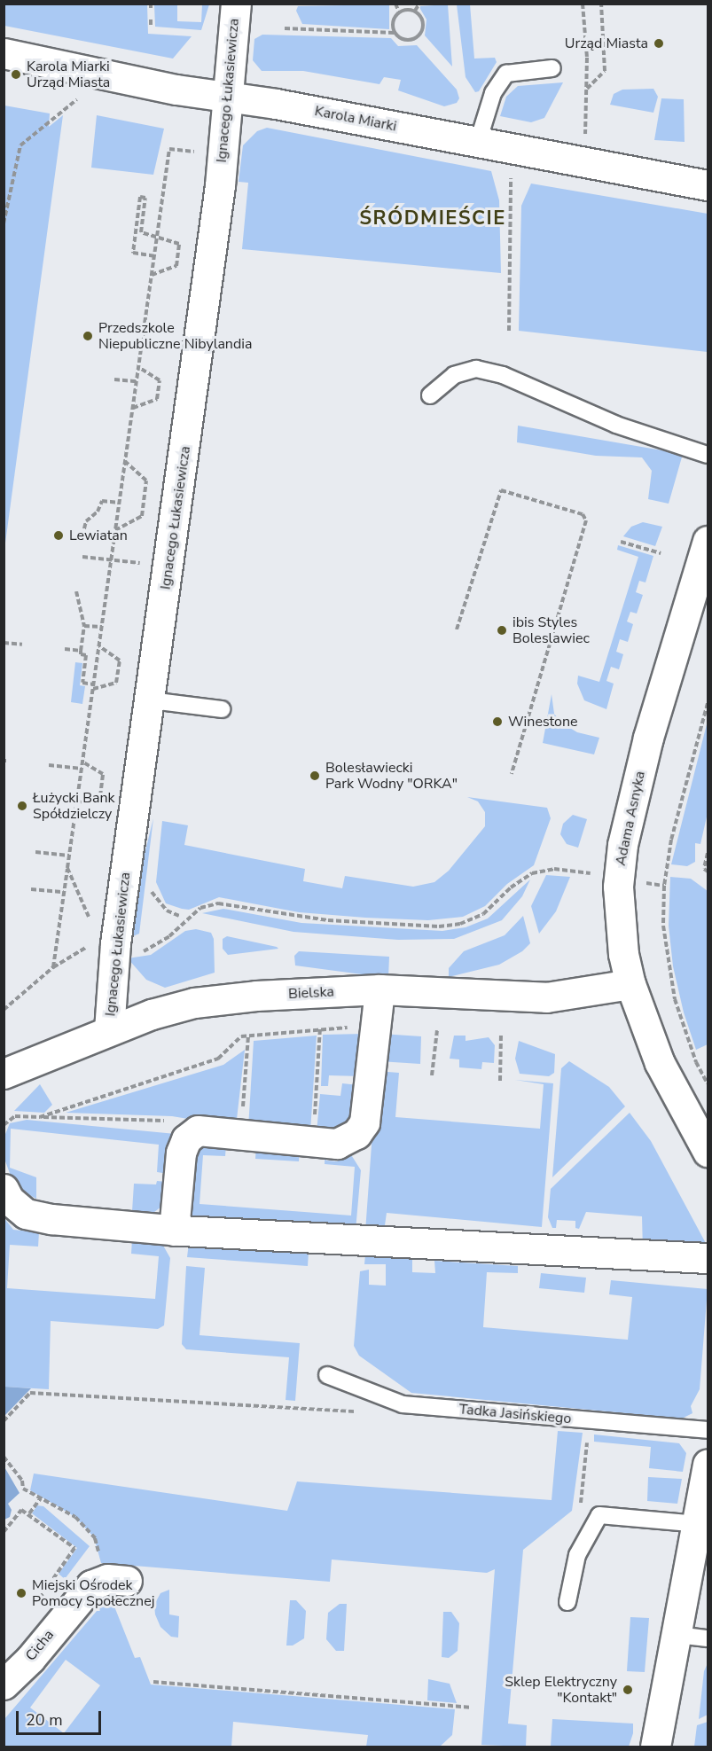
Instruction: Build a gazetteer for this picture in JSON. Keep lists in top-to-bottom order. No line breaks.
{"streets":{"street":["Ignacego Łukasiewicza","Karola Miarki","Adama Asnyka","Bielska","Cicha"],"lane":["Tadka Jasińskiego"]},"crossings":[["Ignacego Łukasiewicza","Karola Miarki"],["Ignacego Łukasiewicza","Bielska"],["Adama Asnyka","Bielska"]],"districts":["ŚRÓDMIEŚCIE"],"places":["Urząd Miasta","Karola Miarki Urząd Miasta","Przedszkole Niepubliczne Nibylandia","Lewiatan","ibis Styles Boleslawiec","Winestone","Bolesławiecki Park Wodny \"ORKA\"","Łużycki Bank Spółdzielczy","Miejski Ośrodek Pomocy Społecznej","Sklep Elektryczny \"Kontakt\""],"scale_bar":"20 m"}
